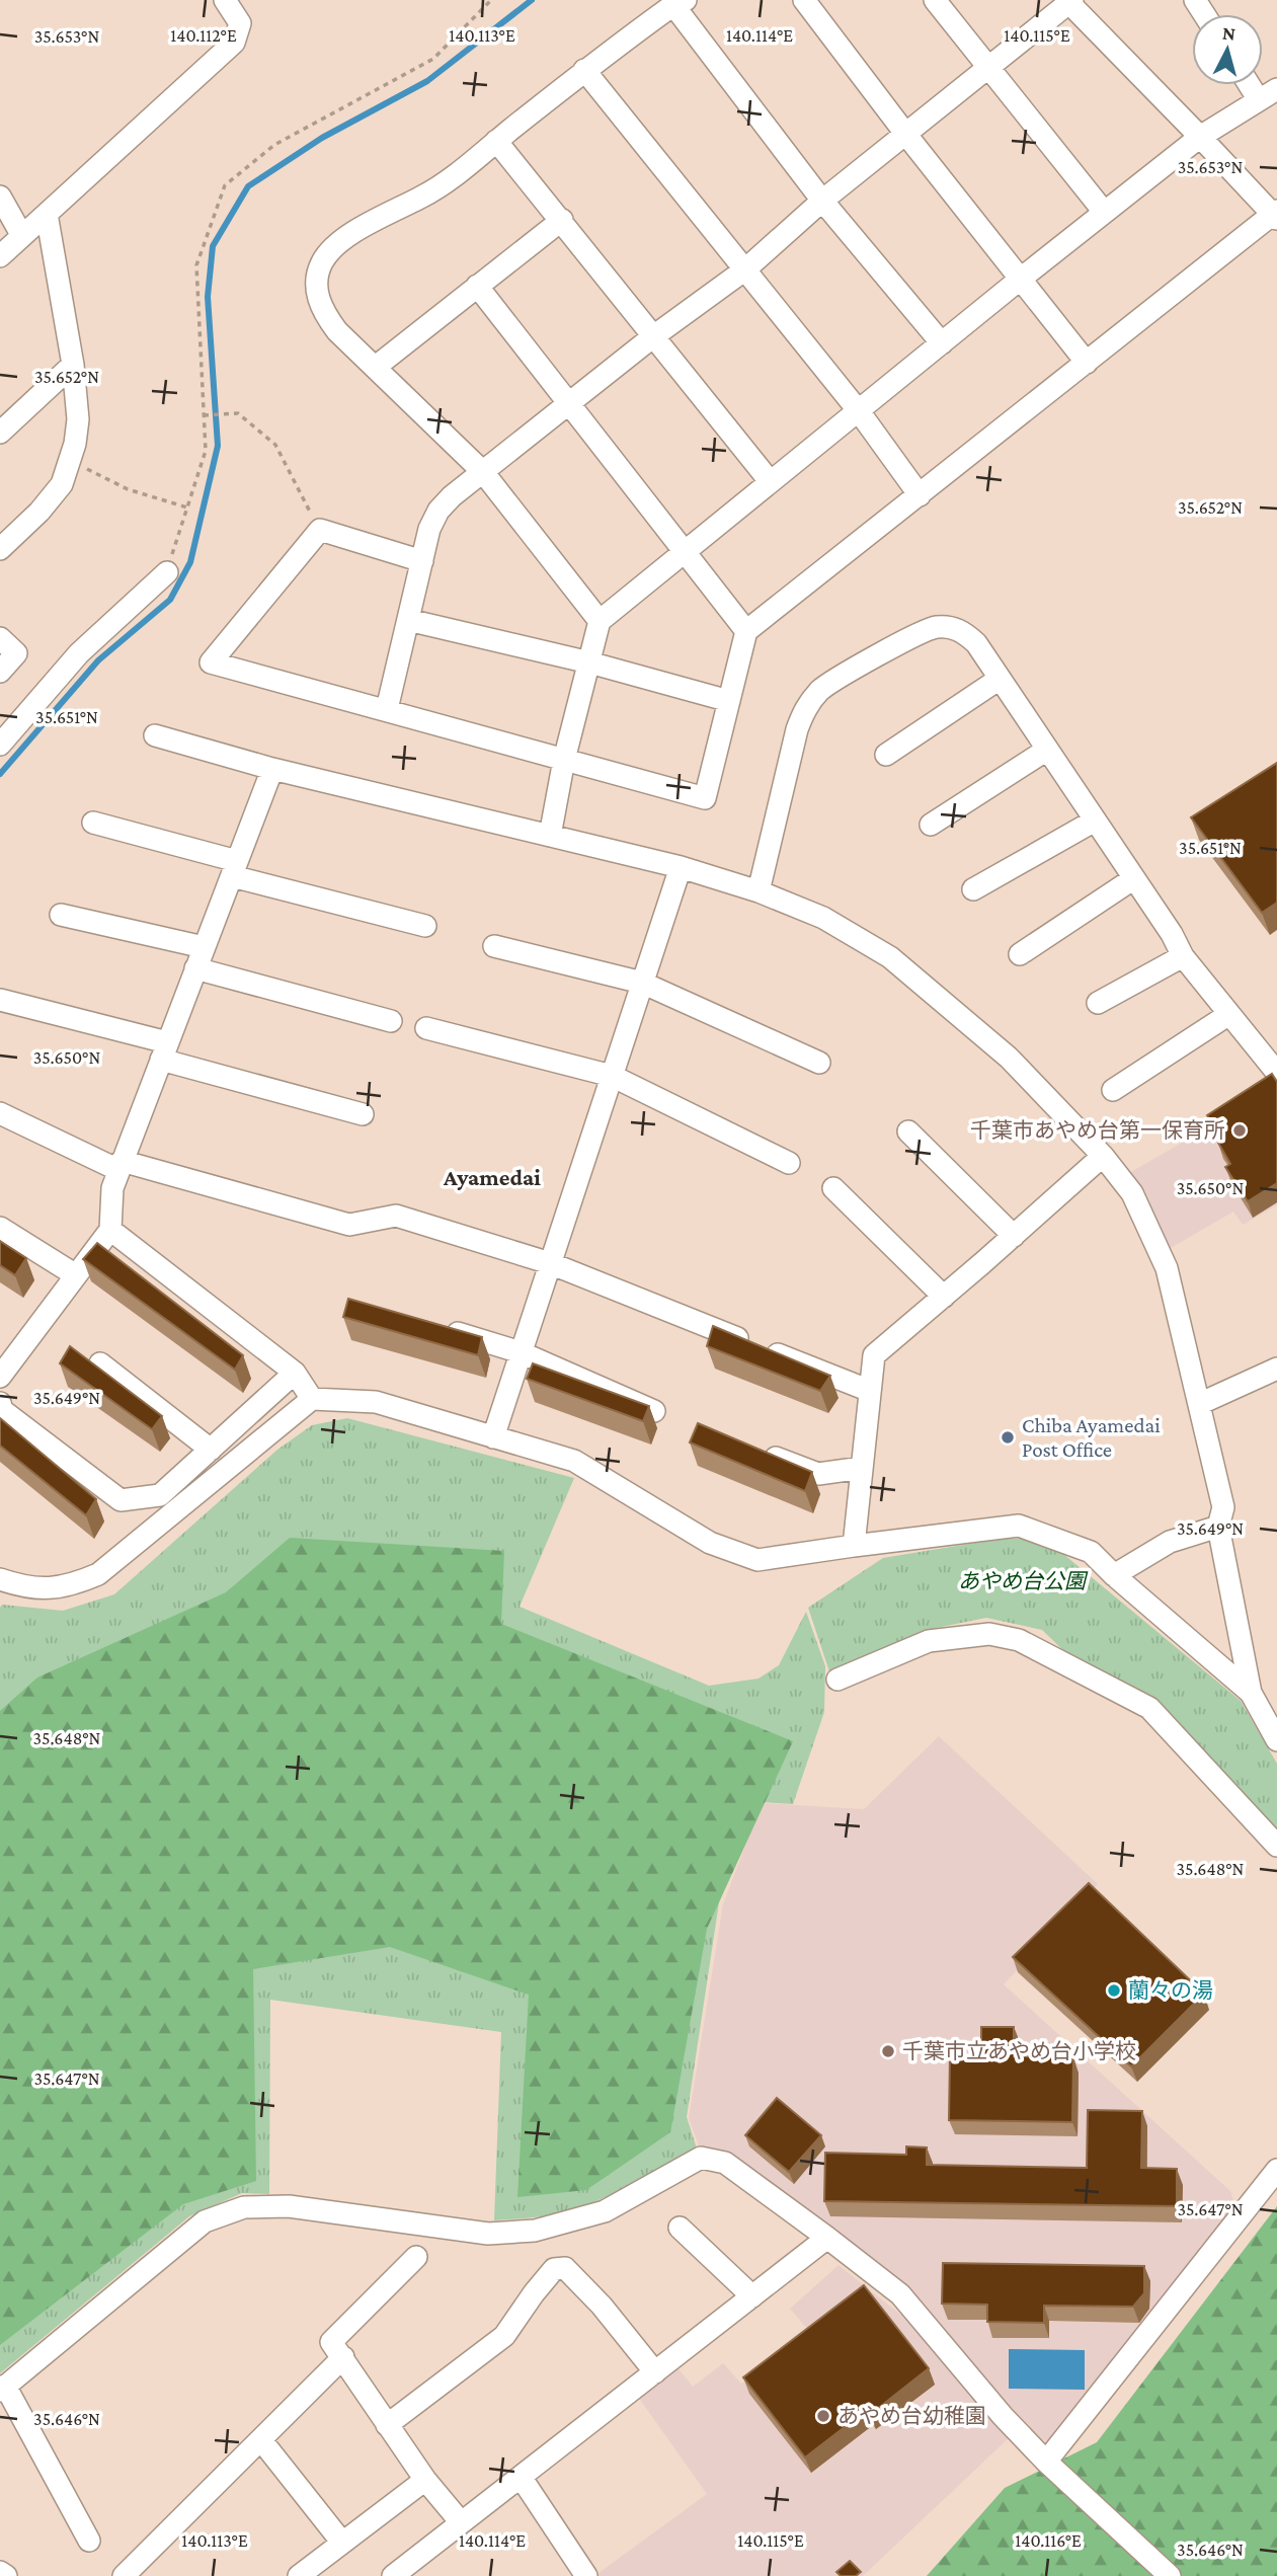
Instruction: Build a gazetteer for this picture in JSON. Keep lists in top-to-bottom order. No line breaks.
{"districts":["Ayamedai"],"parks":["あやめ台公園"],"places":["千葉市あやめ台第一保育所","Chiba Ayamedai Post Office","蘭々の湯","千葉市立あやめ台小学校","あやめ台幼稚園"],"north":"top","coordinates":["140.112°E","140.113°E","140.114°E","140.115°E","35.653°N","35.652°N","35.651°N","35.650°N","35.649°N","35.648°N","35.647°N","35.646°N","140.116°E"]}
